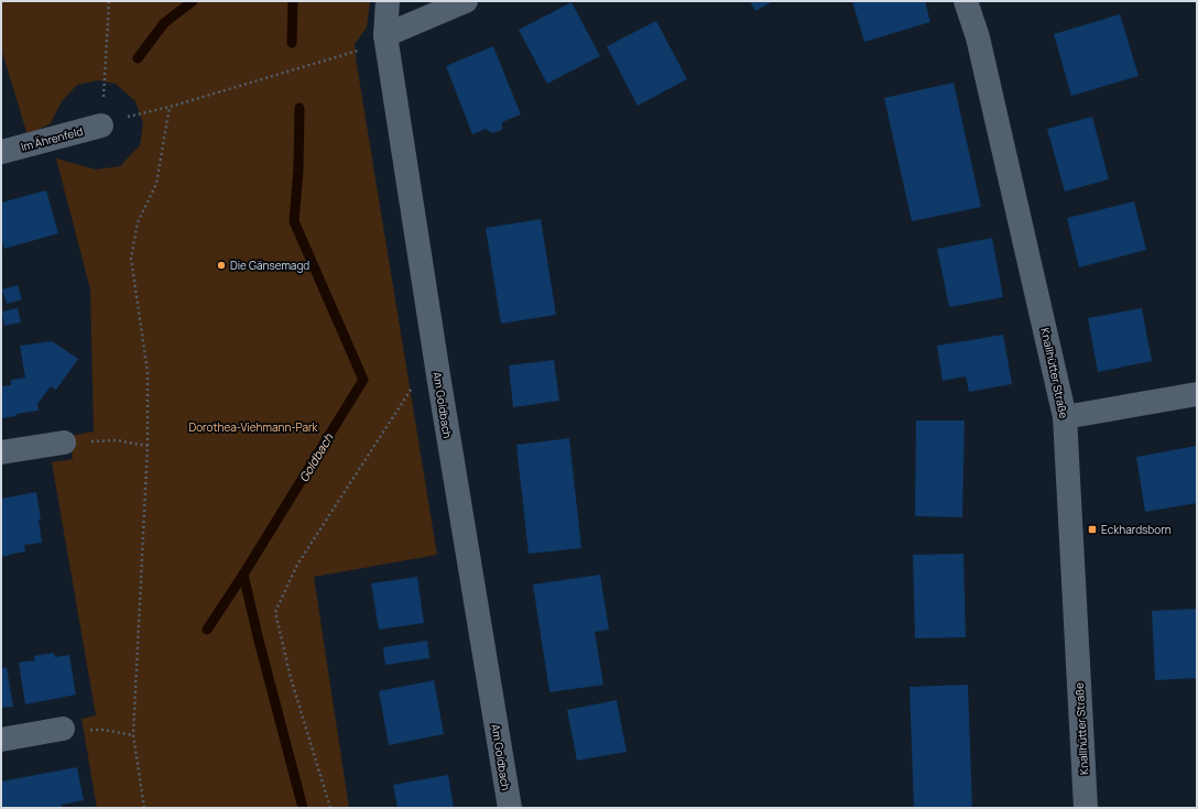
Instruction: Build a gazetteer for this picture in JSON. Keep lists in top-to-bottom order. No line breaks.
{"streets":{"street":["Im Ährenfeld","Knallhütter Straße","Am Goldbach"]},"water":["Goldbach"],"parks":["Dorothea-Viehmann-Park"],"places":{"other":["Die Gänsemagd"],"transit":["Eckhardsborn"]}}
